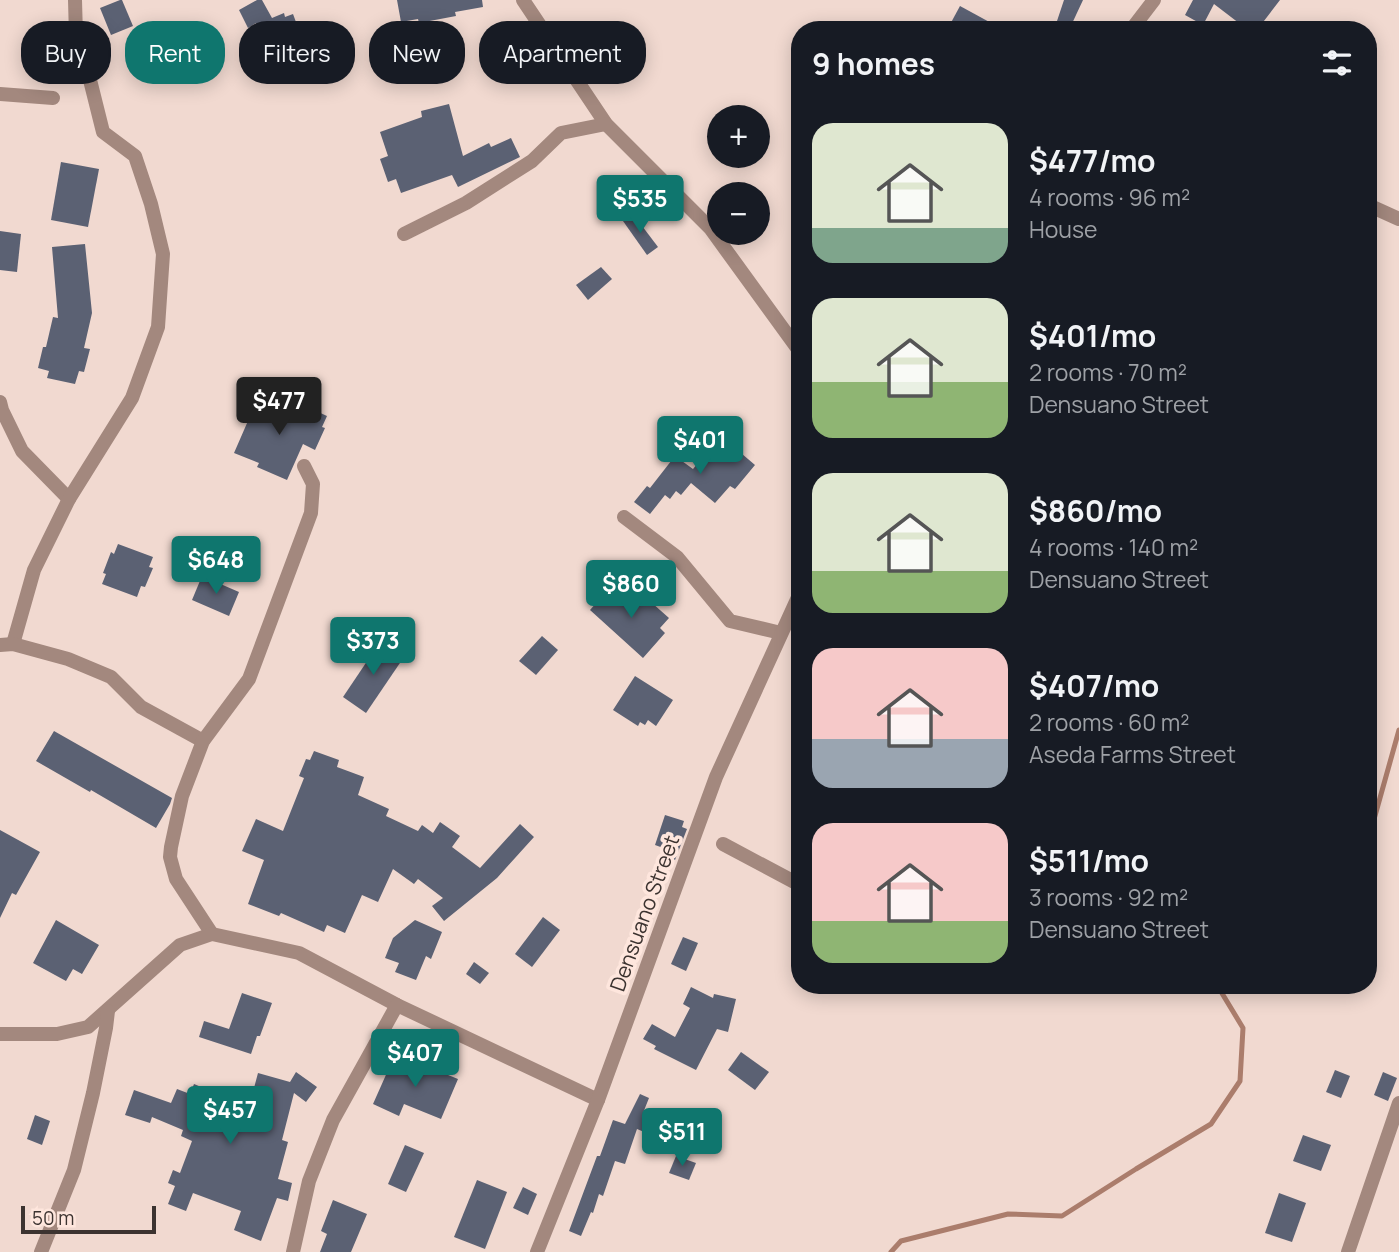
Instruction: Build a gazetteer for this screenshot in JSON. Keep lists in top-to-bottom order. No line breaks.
{"streets":{"street":["Densuano Street"]},"scale_bar":"50 m","page":{"chip":["Buy","Rent","Filters","New","Apartment"],"heading":"9 homes","map_buttons":["+","−"],"list":[{"name":"$477/mo","note":"4 rooms · 96 m² · House"},{"name":"$401/mo","note":"2 rooms · 70 m² · Densuano Street"},{"name":"$860/mo","note":"4 rooms · 140 m² · Densuano Street"},{"name":"$407/mo","note":"2 rooms · 60 m² · Aseda Farms Street"},{"name":"$511/mo","note":"3 rooms · 92 m² · Densuano Street"}],"price":["$535","$477","$401","$648","$860","$373","$407","$457","$511"],"scale":"50 m"}}
